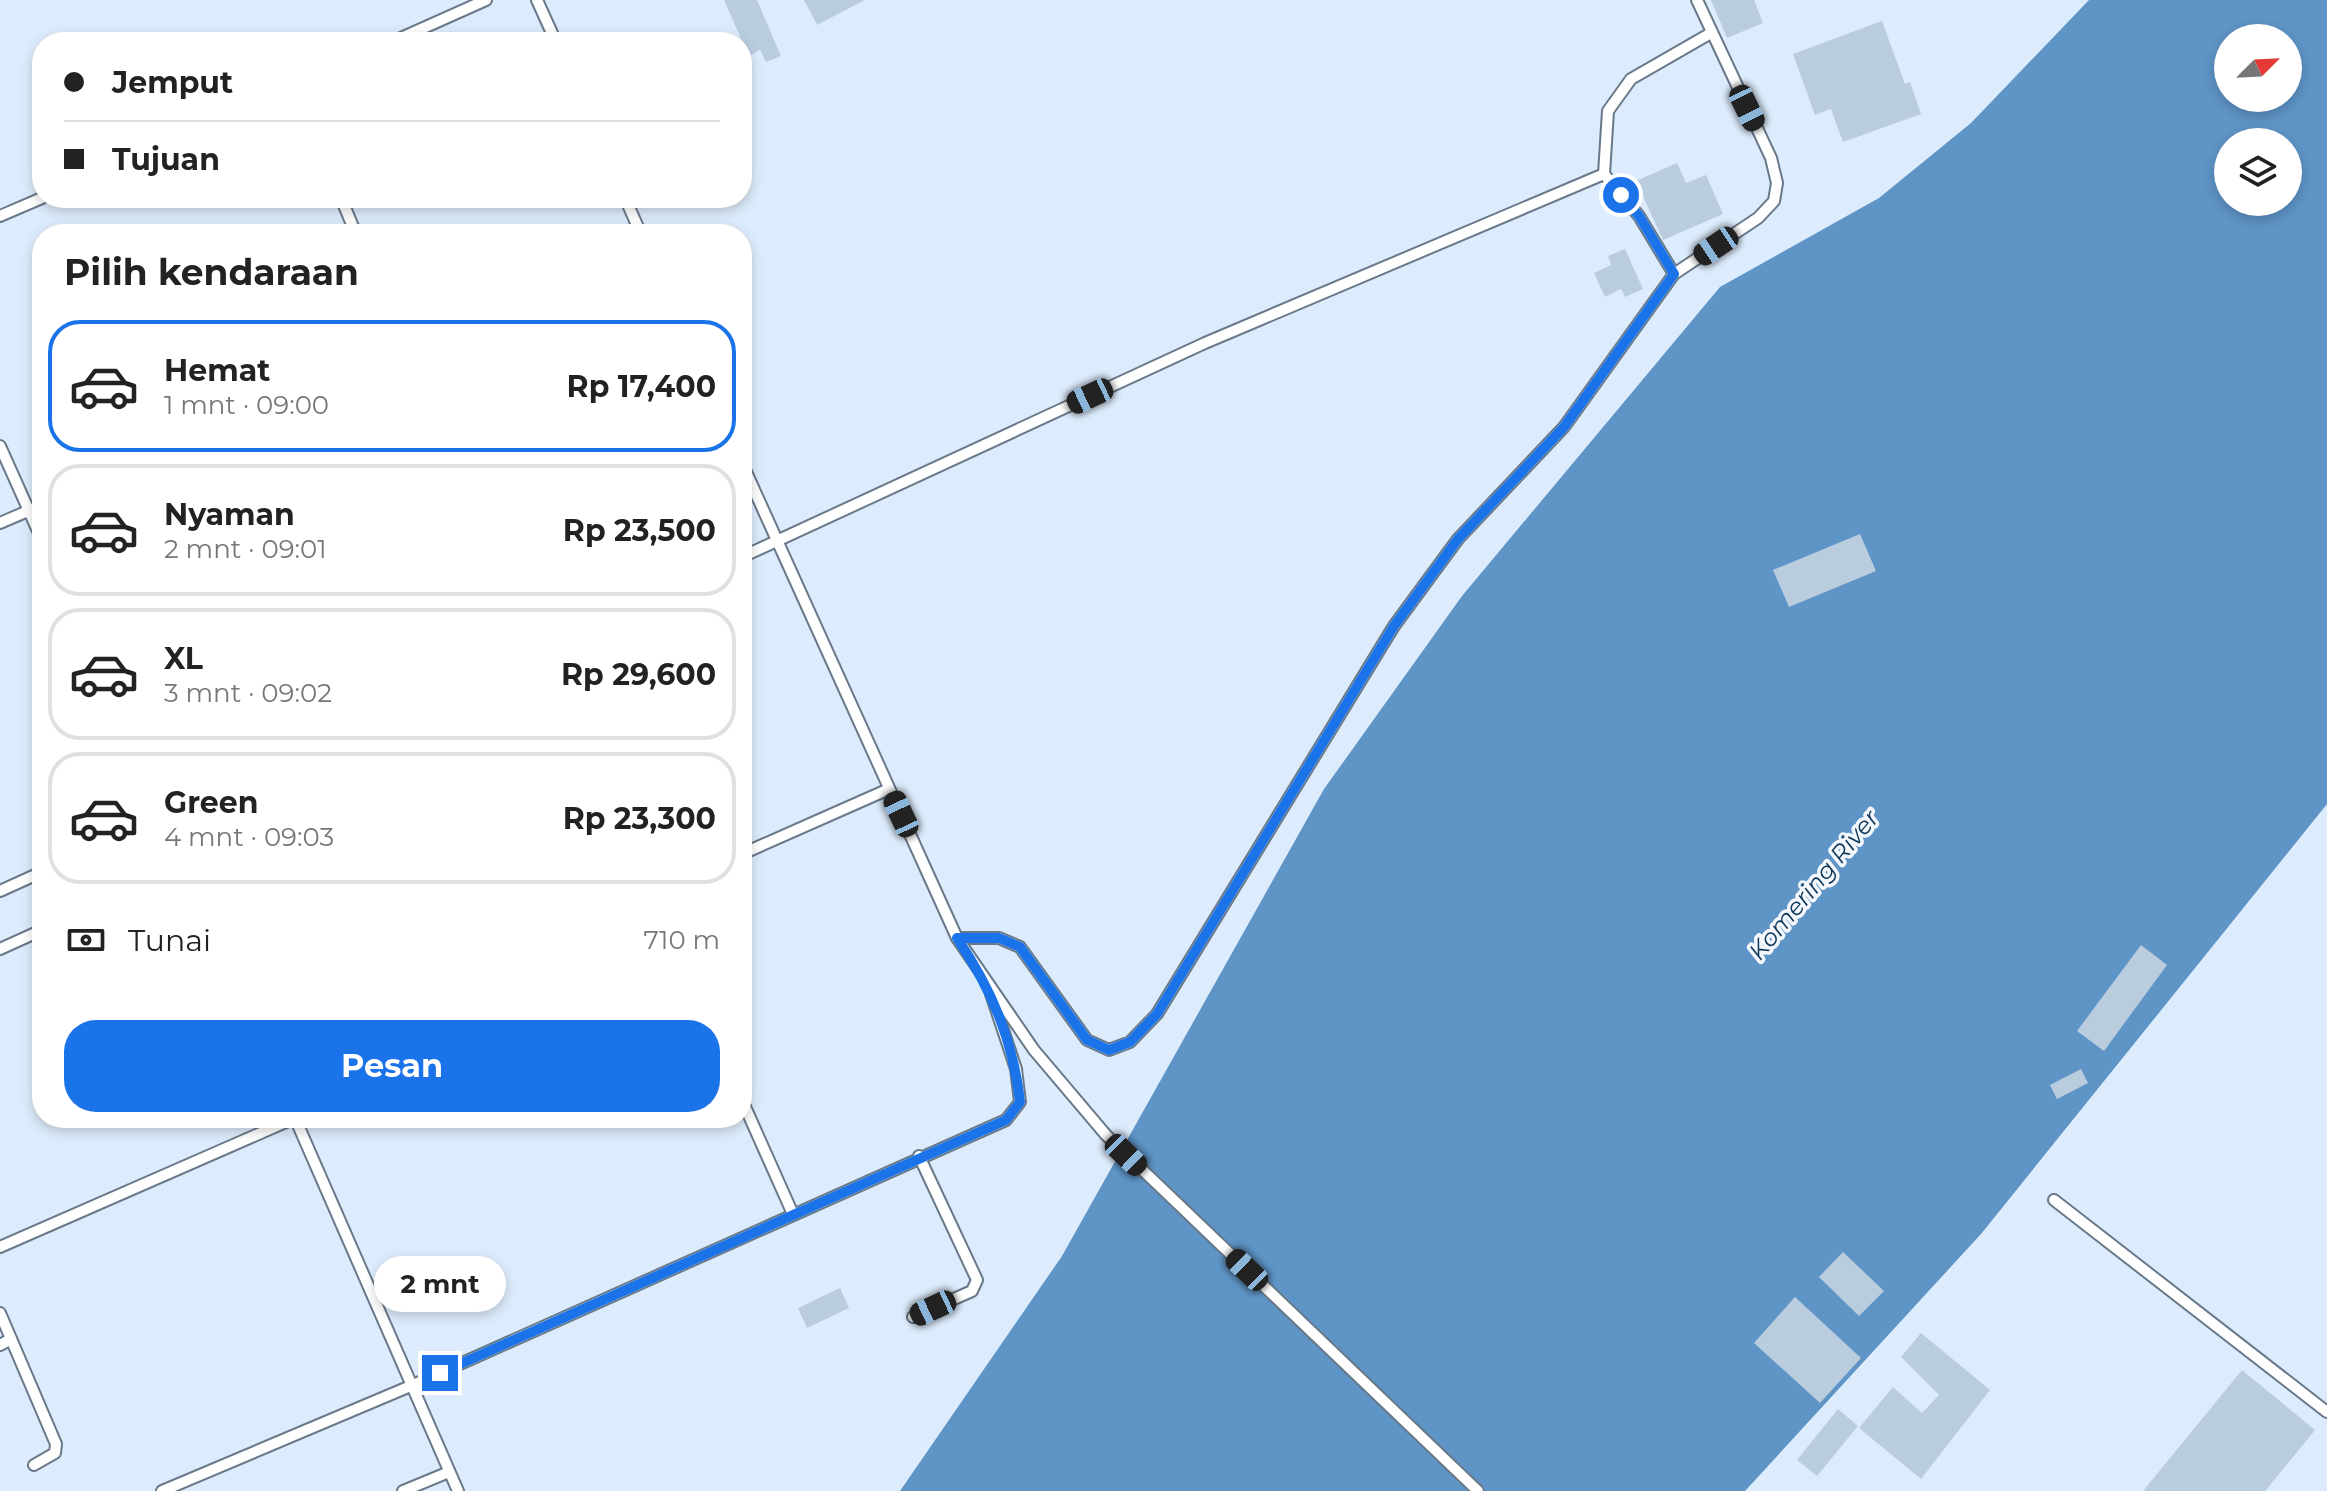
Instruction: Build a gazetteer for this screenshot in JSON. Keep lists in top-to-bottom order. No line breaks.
{"water":["Komering River"],"north":"top right","page":{"banner":["Jemput","Tujuan"],"heading":"Pilih kendaraan","list":[{"name":"Hemat","note":"1 mnt · 09:00","value":"Rp 17,400"},{"name":"Nyaman","note":"2 mnt · 09:01","value":"Rp 23,500"},{"name":"XL","note":"3 mnt · 09:02","value":"Rp 29,600"},{"name":"Green","note":"4 mnt · 09:03","value":"Rp 23,300"}],"pay":["Tunai","710 m"],"buttons":"Pesan","bubble":"2 mnt"}}
